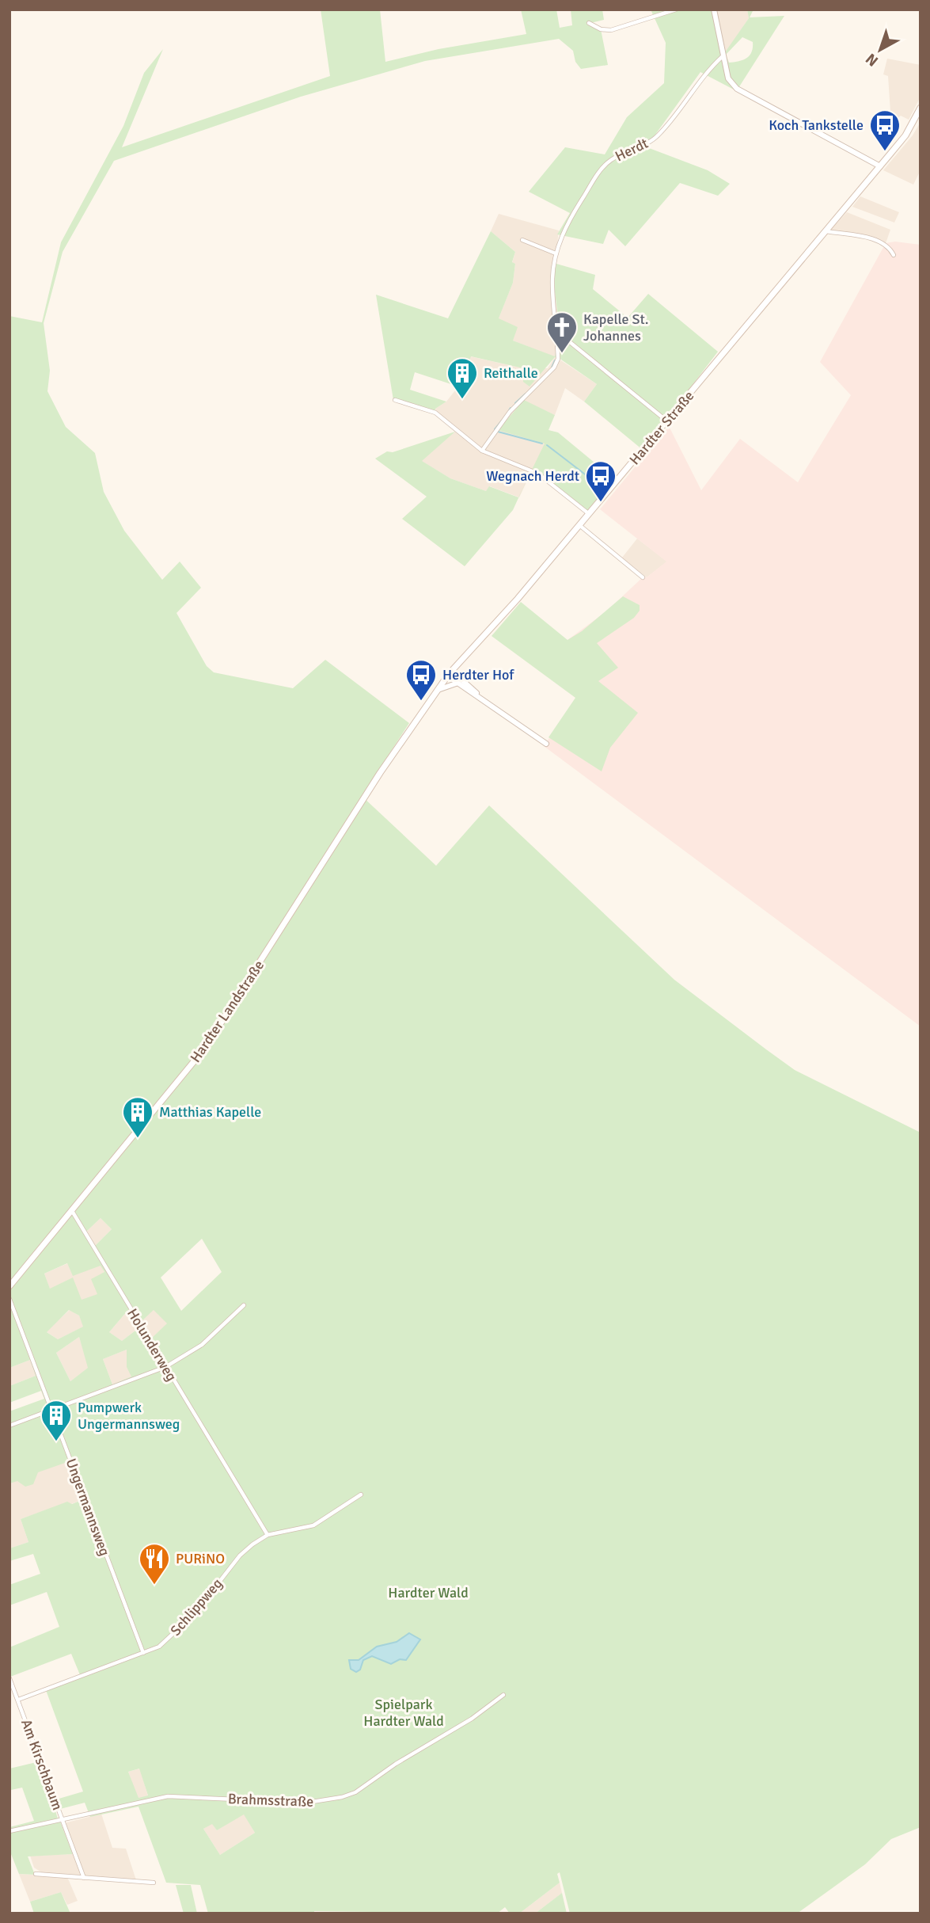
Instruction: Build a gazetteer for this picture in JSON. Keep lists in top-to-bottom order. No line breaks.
{"streets":{"main road":["Hardter Straße","Hardter Landstraße"],"street":["Herdt","Holunderweg","Ungermannsweg","Schlippweg","Am Kirschbaum","Brahmsstraße"]},"crossings":[["Hardter Straße","Hardter Landstraße"],["Hardter Landstraße","Holunderweg"],["Holunderweg","Schlippweg"],["Ungermannsweg","Schlippweg"],["Schlippweg","Am Kirschbaum"],["Am Kirschbaum","Brahmsstraße"]],"parks":["Hardter Wald","Spielpark Hardter Wald"],"places":{"bus stop":["Koch Tankstelle","Wegnach Herdt","Herdter Hof"],"church":["Kapelle St. Johannes"],"building":["Reithalle","Matthias Kapelle","Pumpwerk Ungermannsweg"],"restaurant":["PURiNO"]},"north":"bottom left"}
